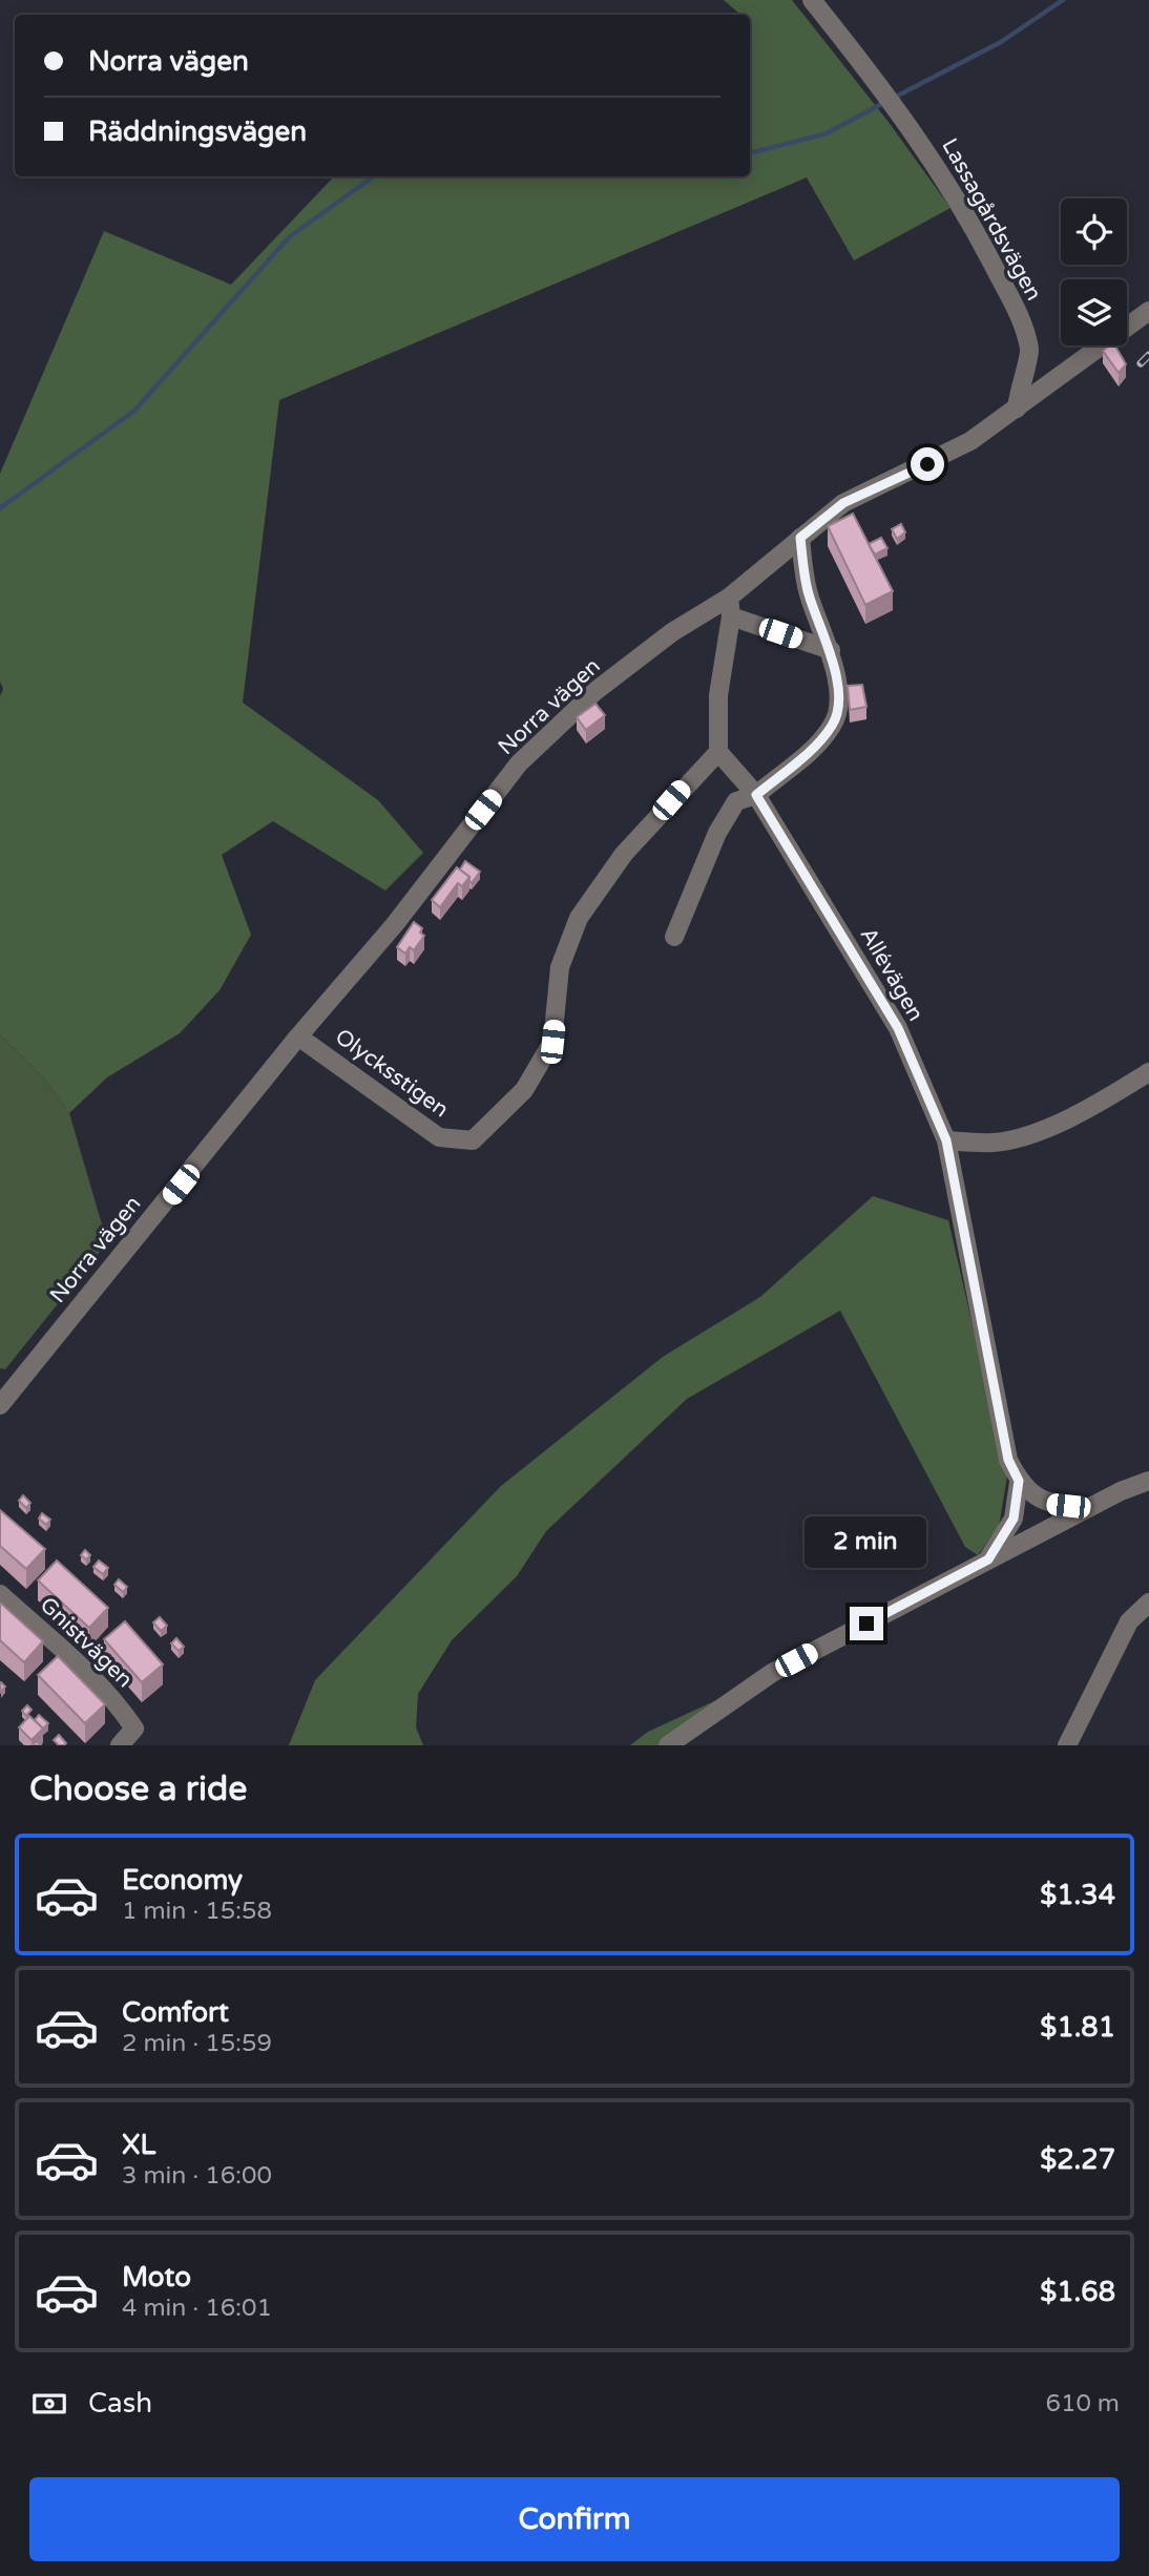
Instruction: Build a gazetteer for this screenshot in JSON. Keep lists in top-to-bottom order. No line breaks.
{"streets":{"street":["Lassagårdsvägen","Norra vägen","Allévägen","Olycksstigen","Gnistvägen"]},"crossings":[["Lassagårdsvägen","Norra vägen"],["Norra vägen","Olycksstigen"],["Allévägen","Olycksstigen"]],"page":{"banner":["Norra vägen","Räddningsvägen"],"bubble":"2 min","heading":"Choose a ride","list":[{"name":"Economy","note":"1 min · 15:58","value":"$1.34"},{"name":"Comfort","note":"2 min · 15:59","value":"$1.81"},{"name":"XL","note":"3 min · 16:00","value":"$2.27"},{"name":"Moto","note":"4 min · 16:01","value":"$1.68"}],"pay":["Cash","610 m"],"buttons":"Confirm"}}
